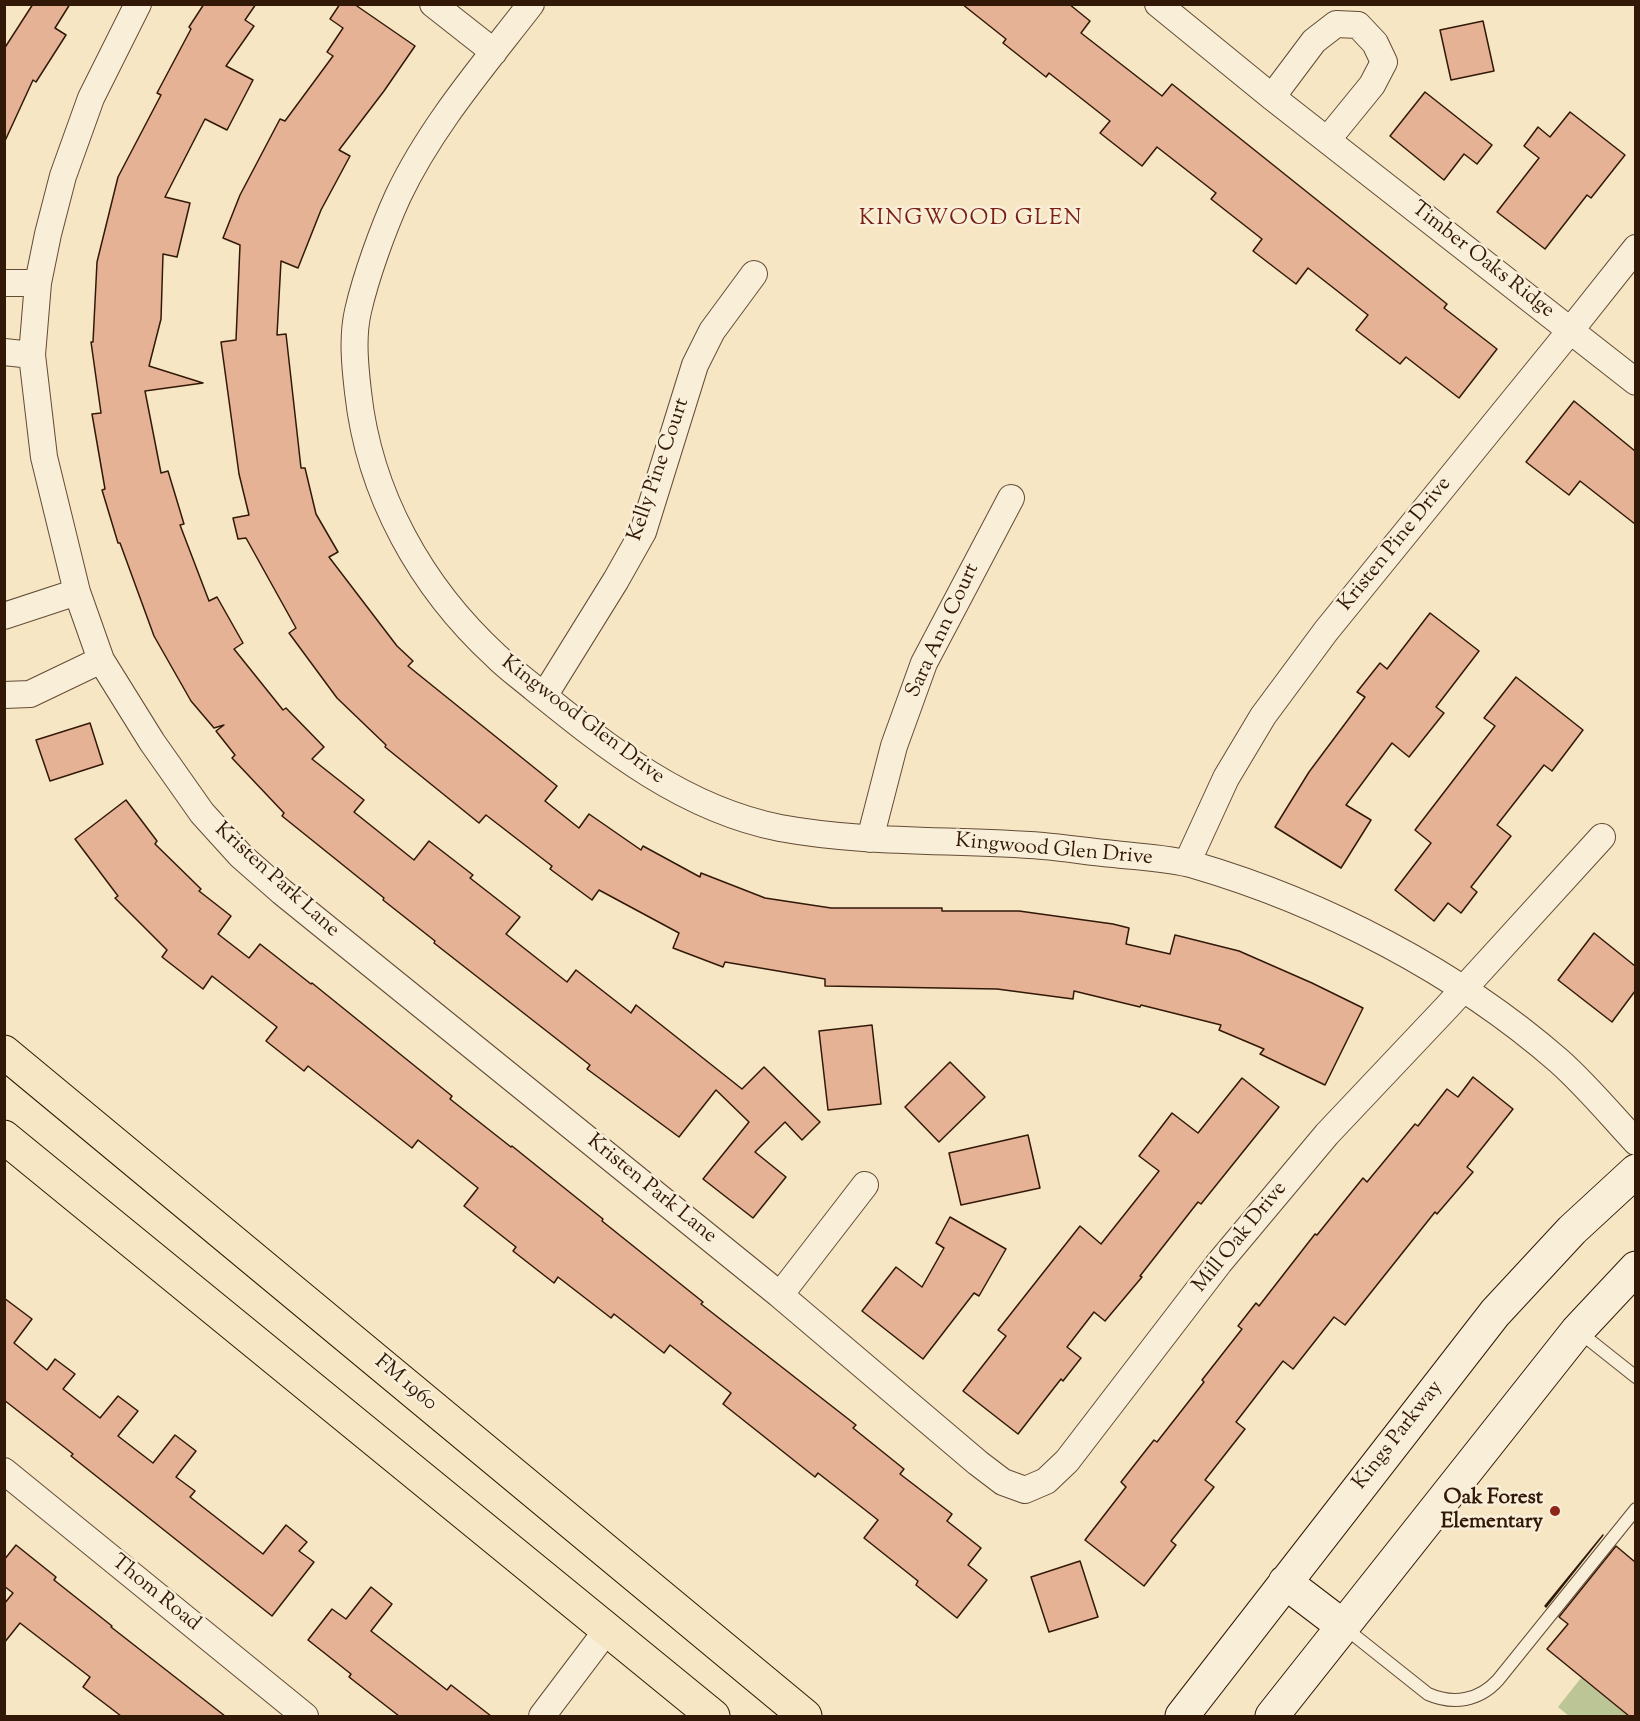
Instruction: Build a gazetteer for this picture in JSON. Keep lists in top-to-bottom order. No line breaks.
{"streets":{"main road":["FM 1960"],"street":["Timber Oaks Ridge","Kelly Pine Court","Kristen Pine Drive","Sara Ann Court","Kingwood Glen Drive","Kristen Park Lane","Mill Oak Drive","Kings Parkway","Thom Road"]},"crossings":[["Timber Oaks Ridge","Kristen Pine Drive"],["Kelly Pine Court","Kingwood Glen Drive"],["Kristen Pine Drive","Kingwood Glen Drive"],["Sara Ann Court","Kingwood Glen Drive"],["Kingwood Glen Drive","Mill Oak Drive"],["Kristen Park Lane","Mill Oak Drive"]],"districts":["KINGWOOD GLEN"],"places":["Oak Forest Elementary"]}
